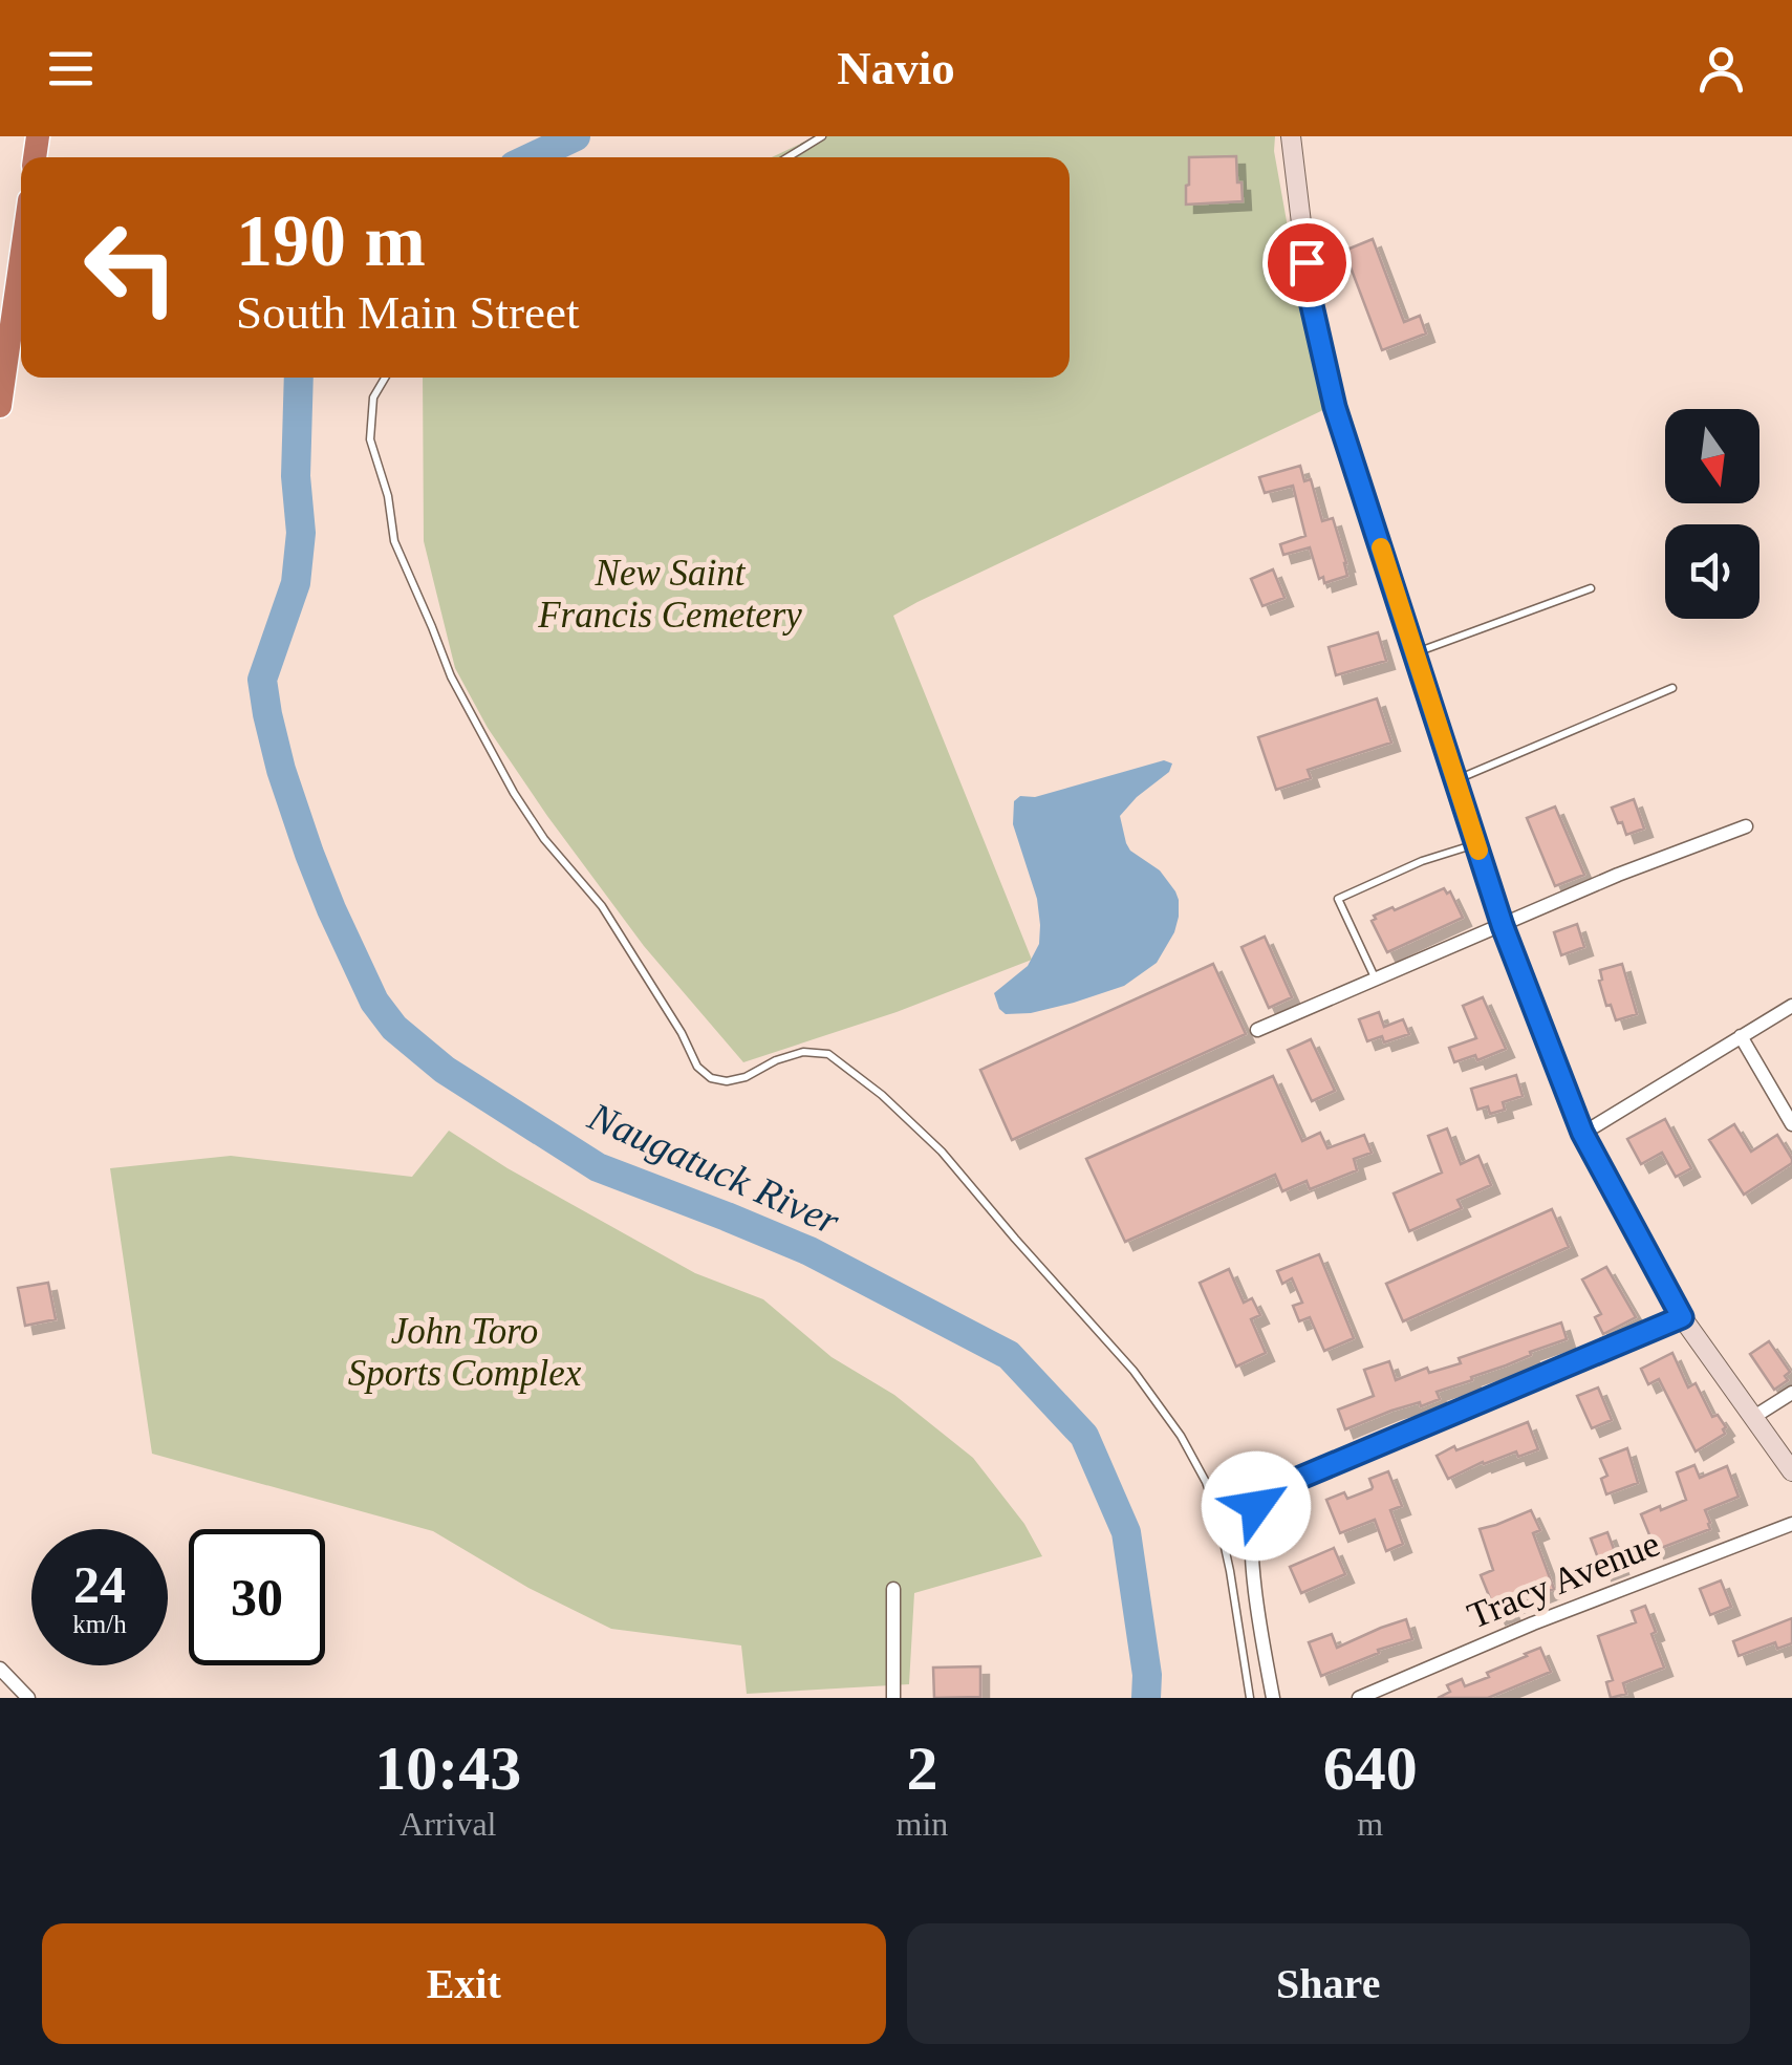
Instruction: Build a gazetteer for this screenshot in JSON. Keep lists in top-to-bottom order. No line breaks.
{"streets":{"street":["Tracy Avenue"]},"water":["Naugatuck River"],"parks":["New Saint Francis Cemetery","John Toro Sports Complex"],"north":"bottom","page":{"header":"Navio","turn":["190 m","South Main Street"],"speed":"24 km/h","limit":"30","eta":["10:43","Arrival","2","min","640","m"],"buttons":["Exit","Share"]}}
